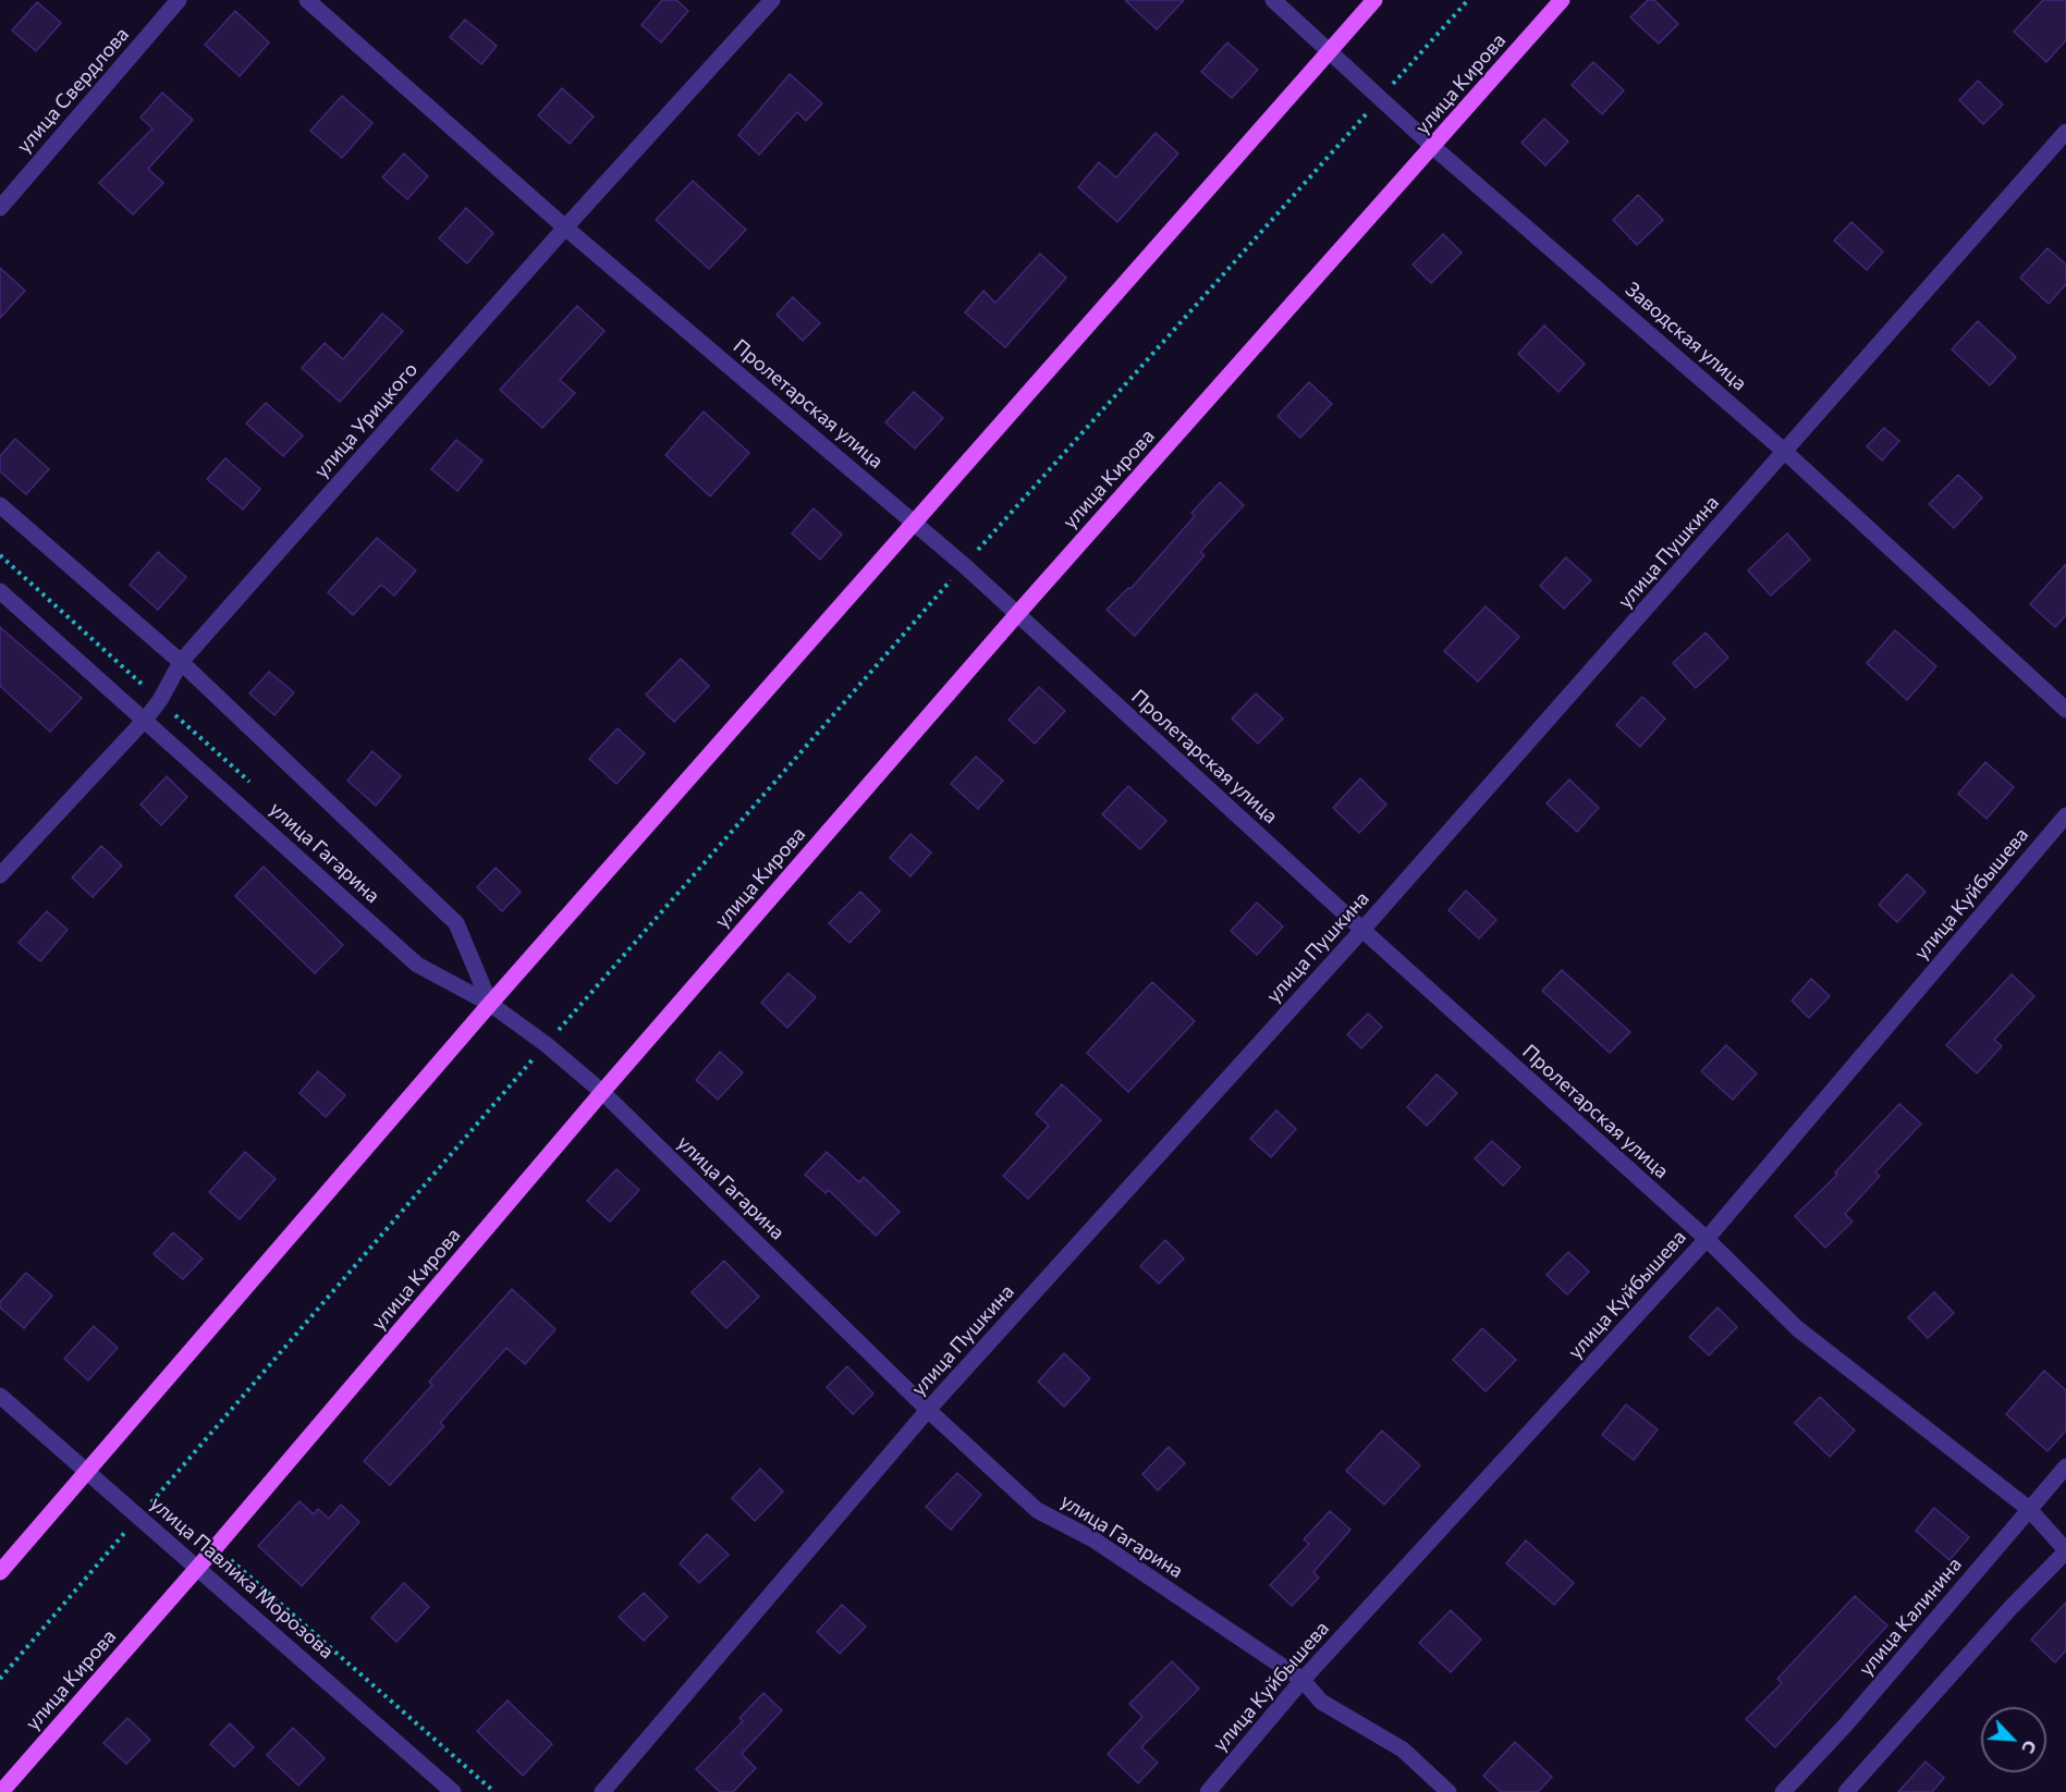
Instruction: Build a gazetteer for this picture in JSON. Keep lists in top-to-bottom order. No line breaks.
{"streets":{"main road":["улица Кирова"],"street":["улица Свердлова","Заводская улица","Пролетарская улица","улица Урицкого","улица Пушкина","улица Гагарина","улица Куйбышева","улица Павлика Морозова","улица Калинина"]},"crossings":[["улица Кирова","Заводская улица"],["улица Кирова","Пролетарская улица"],["улица Кирова","улица Гагарина"],["улица Кирова","улица Павлика Морозова"],["Заводская улица","улица Пушкина"],["Пролетарская улица","улица Урицкого"],["Пролетарская улица","улица Пушкина"],["Пролетарская улица","улица Куйбышева"],["Пролетарская улица","улица Калинина"],["улица Урицкого","улица Гагарина"],["улица Пушкина","улица Гагарина"],["улица Гагарина","улица Куйбышева"]],"north":"bottom right"}
